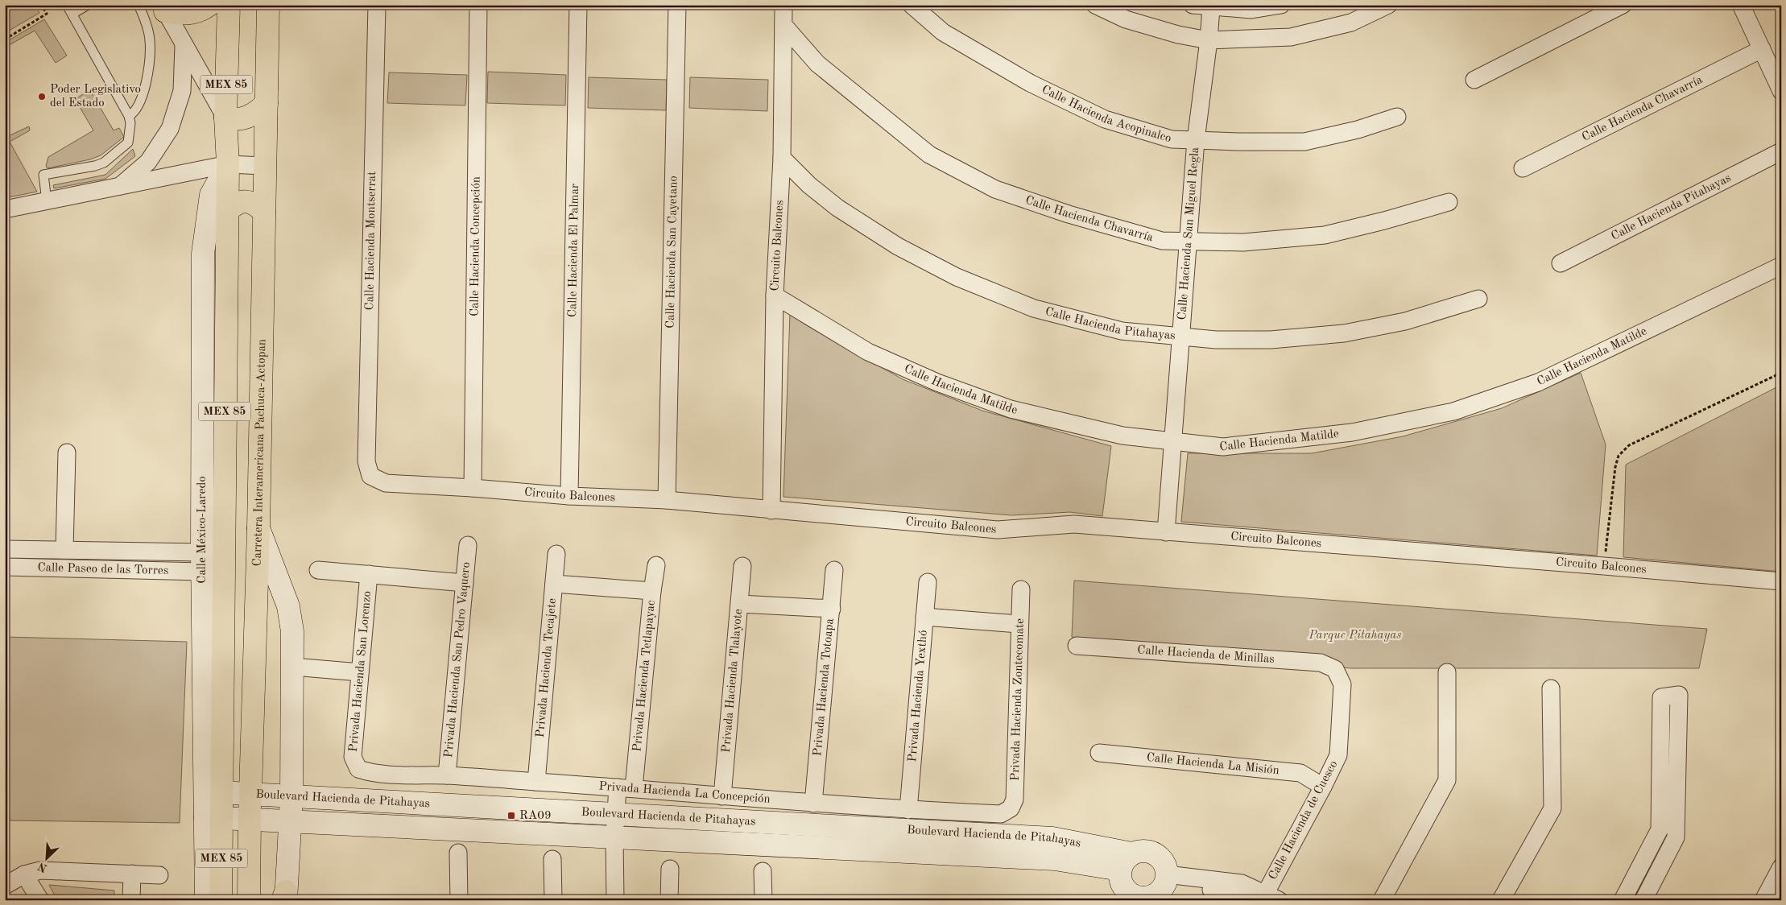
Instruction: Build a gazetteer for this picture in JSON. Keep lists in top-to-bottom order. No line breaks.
{"streets":{"main road":["MEX 85","Carretera Interamericana Pachuca-Actopan"],"street":["Calle Hacienda Chavarría","Calle Hacienda Acopinalco","Calle Hacienda Pitahayas","Calle Hacienda San Miguel Regla","Calle Hacienda Montserrat","Circuito Balcones","Calle Hacienda Concepción","Calle Hacienda El Palmar","Calle Hacienda San Cayetano","Calle Hacienda Matilde","Calle México-Laredo","Calle Paseo de las Torres","Calle Hacienda de Minillas","Privada Hacienda San Pedro Vaquero","Privada Hacienda Tecajete","Privada Hacienda San Lorenzo","Privada Hacienda Tetlapayac","Privada Hacienda Tlalayote","Privada Hacienda Totoapa","Privada Hacienda Yexthó","Privada Hacienda Zontecomate","Calle Hacienda La Misión","Privada Hacienda La Concepción","Boulevard Hacienda de Pitahayas","Calle Hacienda de Cuesco"]},"crossings":[["MEX 85","Calle México-Laredo"],["MEX 85","Boulevard Hacienda de Pitahayas"],["Calle Hacienda Chavarría","Calle Hacienda San Miguel Regla"],["Calle Hacienda Chavarría","Circuito Balcones"],["Calle Hacienda Acopinalco","Calle Hacienda San Miguel Regla"],["Calle Hacienda Pitahayas","Calle Hacienda San Miguel Regla"],["Calle Hacienda Pitahayas","Circuito Balcones"],["Calle Hacienda San Miguel Regla","Circuito Balcones"],["Calle Hacienda San Miguel Regla","Calle Hacienda Matilde"],["Calle Hacienda Montserrat","Circuito Balcones"],["Circuito Balcones","Calle Hacienda Concepción"],["Circuito Balcones","Calle Hacienda El Palmar"],["Circuito Balcones","Calle Hacienda San Cayetano"],["Circuito Balcones","Calle Hacienda Matilde"],["Carretera Interamericana Pachuca-Actopan","Boulevard Hacienda de Pitahayas"],["Calle México-Laredo","Calle Paseo de las Torres"],["Calle México-Laredo","Boulevard Hacienda de Pitahayas"],["Calle Hacienda de Minillas","Calle Hacienda de Cuesco"],["Privada Hacienda San Pedro Vaquero","Privada Hacienda La Concepción"],["Privada Hacienda Tecajete","Privada Hacienda La Concepción"],["Privada Hacienda San Lorenzo","Privada Hacienda La Concepción"],["Privada Hacienda Tetlapayac","Privada Hacienda La Concepción"],["Privada Hacienda Tetlapayac","Boulevard Hacienda de Pitahayas"],["Privada Hacienda Tlalayote","Privada Hacienda La Concepción"],["Privada Hacienda Totoapa","Privada Hacienda La Concepción"],["Privada Hacienda Yexthó","Privada Hacienda La Concepción"],["Privada Hacienda Zontecomate","Privada Hacienda La Concepción"],["Calle Hacienda La Misión","Calle Hacienda de Cuesco"]],"parks":["Parque Pitahayas"],"places":{"other":["Poder Legislativo del Estado"],"transit":["RA09"]},"north":"bottom left"}
